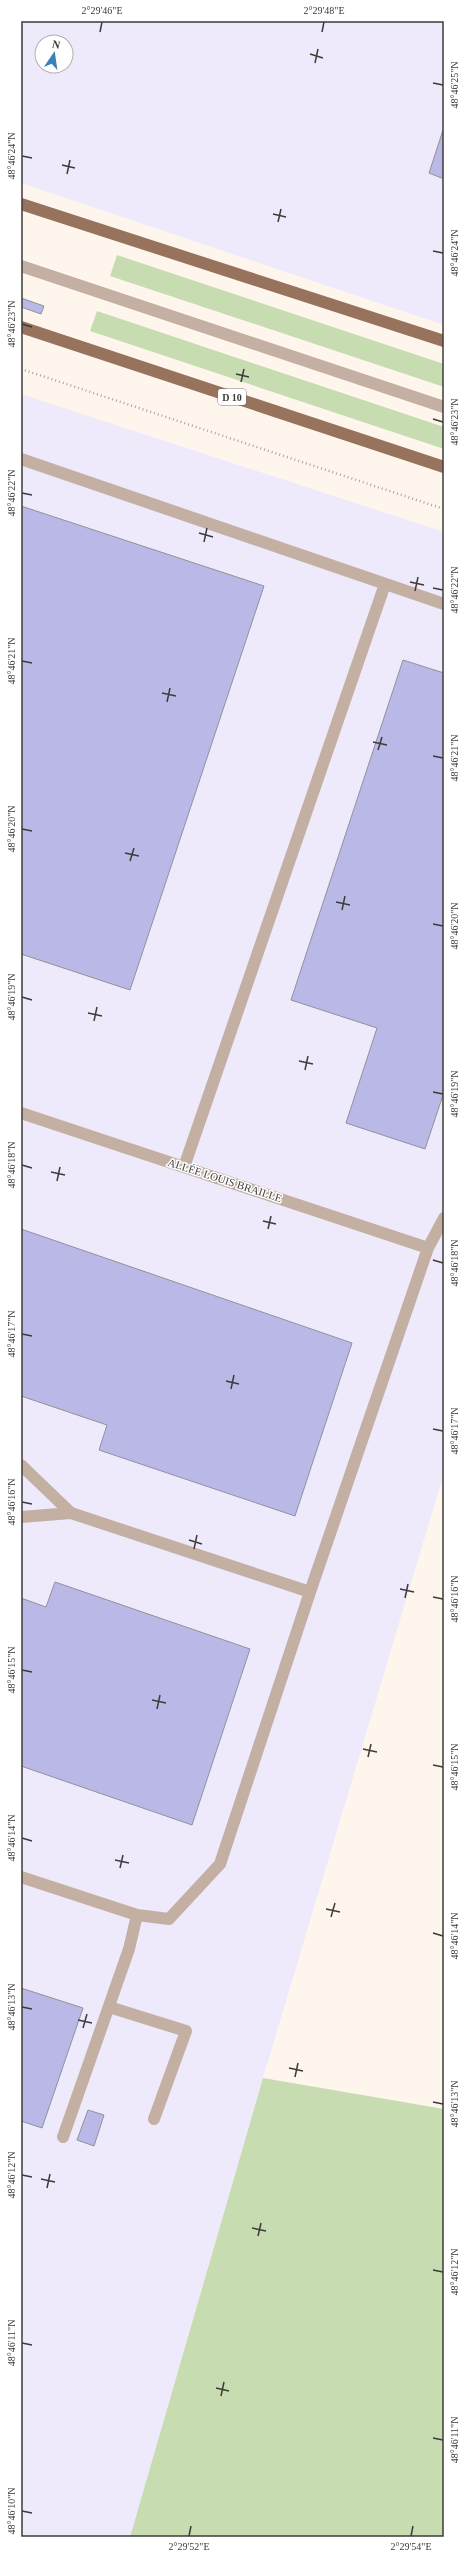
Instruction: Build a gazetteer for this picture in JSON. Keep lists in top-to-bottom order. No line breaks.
{"streets":{"main road":["D 10"],"street":["ALLÉE LOUIS BRAILLE"]},"north":"top","coordinates":["2°29'46\"E","2°29'48\"E","48°46'25\"N","48°46'24\"N","48°46'23\"N","48°46'22\"N","48°46'21\"N","48°46'20\"N","48°46'19\"N","48°46'18\"N","48°46'17\"N","48°46'16\"N","48°46'15\"N","48°46'14\"N","48°46'13\"N","48°46'12\"N","48°46'11\"N","48°46'10\"N","2°29'52\"E","2°29'54\"E"]}
